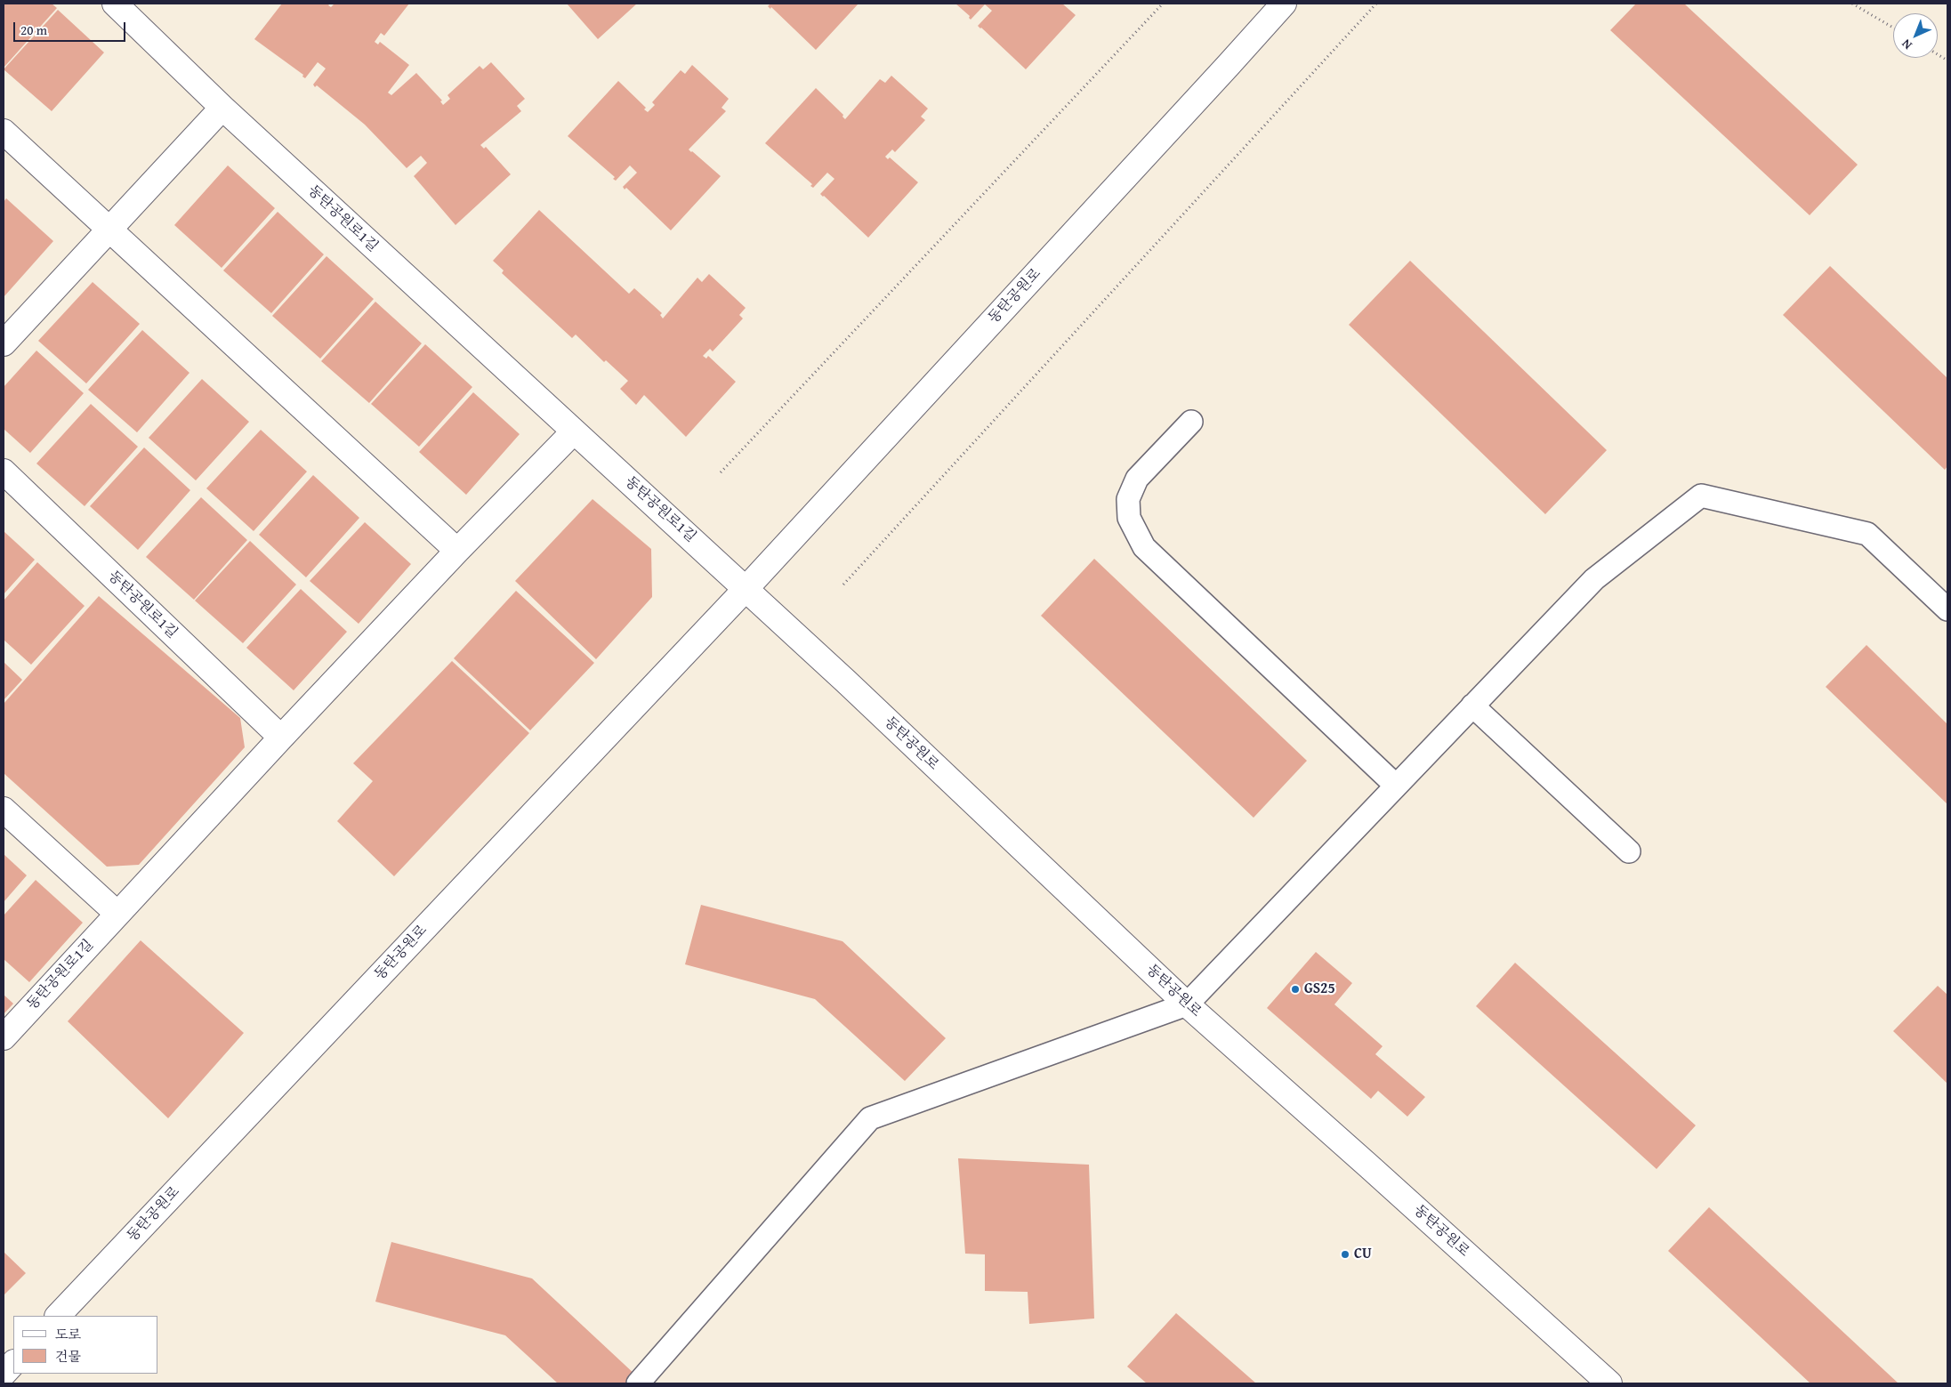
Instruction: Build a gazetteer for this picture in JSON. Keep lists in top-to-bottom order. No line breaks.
{"streets":{"street":["동탄공원로1길","동탄공원로"]},"crossings":[["동탄공원로1길","동탄공원로"]],"places":["GS25","CU"],"legend":["도로","건물"],"scale_bar":"20 m","north":"bottom left"}
